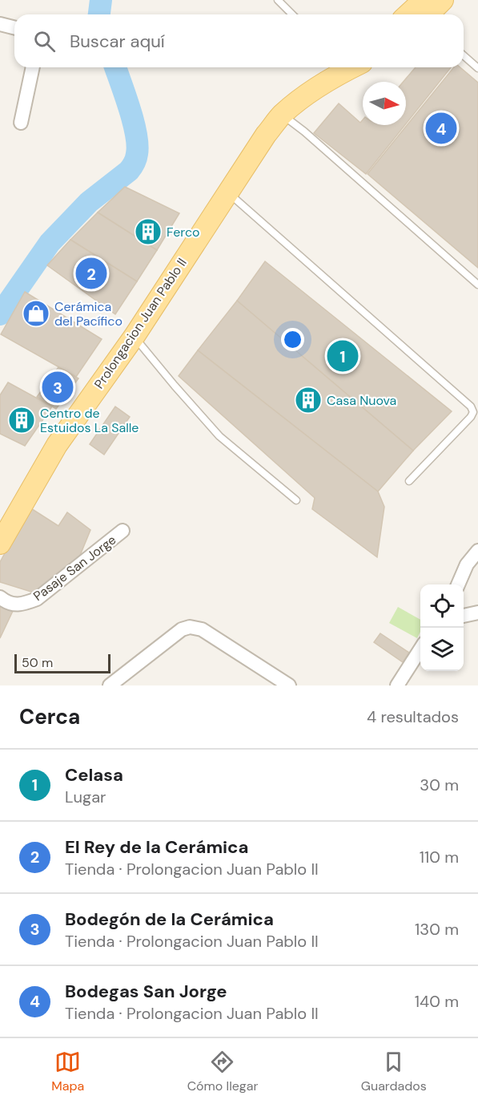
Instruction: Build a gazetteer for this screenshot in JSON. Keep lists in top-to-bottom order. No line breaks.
{"streets":{"main road":["Prolongacion Juan Pablo II"],"street":["Pasaje San Jorge"]},"places":{"building":["Ferco","Casa Nuova","Centro de Estuidos La Salle"],"shop":["Cerámica del Pacífico"]},"scale_bar":"50 m","north":"right","page":{"search":"Buscar aquí","pins":["4","2","1","3"],"scale":"50 m","heading":["Cerca","4 resultados"],"list":[{"mark":"1","name":"Celasa","note":"Lugar","value":"30 m"},{"mark":"2","name":"El Rey de la Cerámica","note":"Tienda · Prolongacion Juan Pablo II","value":"110 m"},{"mark":"3","name":"Bodegón de la Cerámica","note":"Tienda · Prolongacion Juan Pablo II","value":"130 m"},{"mark":"4","name":"Bodegas San Jorge","note":"Tienda · Prolongacion Juan Pablo II","value":"140 m"}],"nav":["Mapa","Cómo llegar","Guardados"]}}
